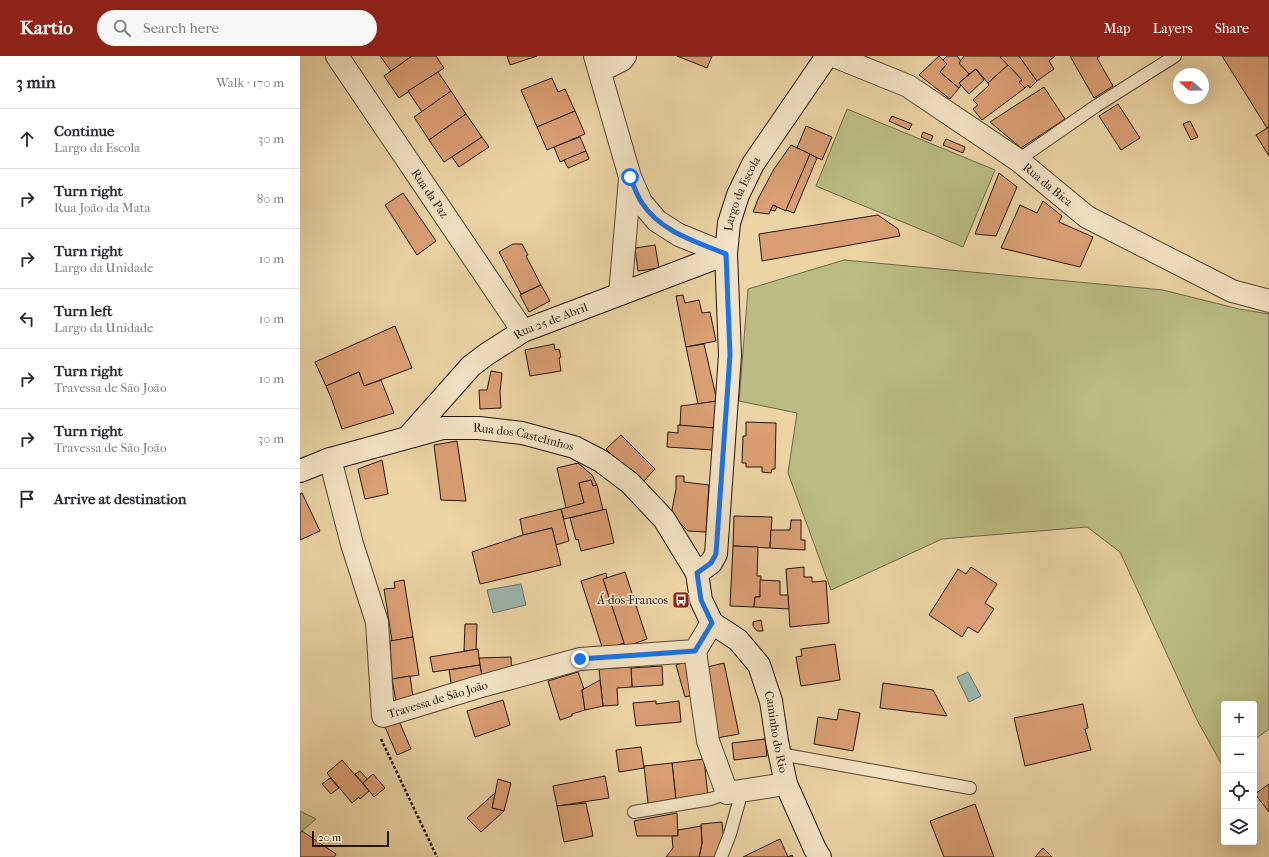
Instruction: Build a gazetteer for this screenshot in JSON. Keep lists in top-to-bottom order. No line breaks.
{"streets":{"street":["Rua da Bica","Rua da Paz","Largo da Escola","Rua 25 de Abril","Rua dos Castelinhos","Travessa de São João","Caminho do Rio"]},"crossings":[["Rua da Paz","Rua 25 de Abril"],["Largo da Escola","Rua 25 de Abril"],["Largo da Escola","Rua dos Castelinhos"],["Rua 25 de Abril","Rua dos Castelinhos"],["Rua dos Castelinhos","Travessa de São João"]],"places":{"bus stop":["Á-dos-Francos"]},"scale_bar":"20 m","north":"left","page":{"header":"Kartio","search":"Search here","nav":["Map","Layers","Share"],"heading":["3 min","Walk · 170 m"],"list":[["Continue","Largo da Escola","30 m"],["Turn right","Rua João da Mata","80 m"],["Turn right","Largo da Unidade","10 m"],["Turn left","Largo da Unidade","10 m"],["Turn right","Travessa de São João","10 m"],["Turn right","Travessa de São João","30 m"],"Arrive at destination"],"map_buttons":["+","−"],"scale":"20 m"}}
